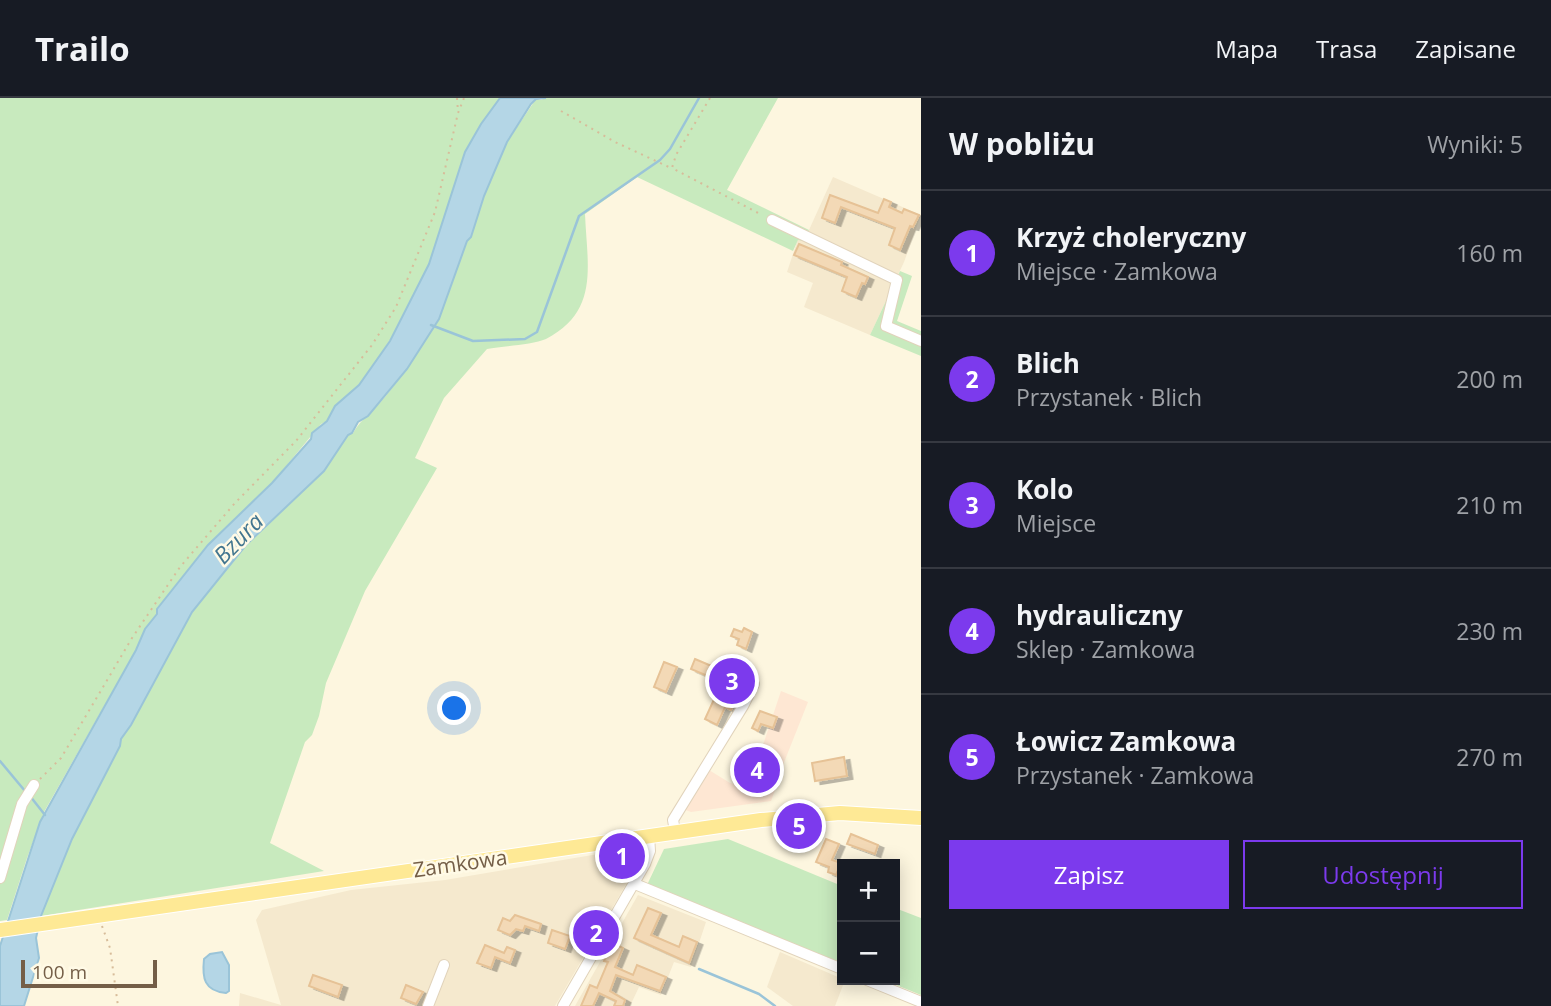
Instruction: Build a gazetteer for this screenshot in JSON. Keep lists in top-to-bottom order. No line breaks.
{"streets":{"main road":["Zamkowa"]},"water":["Bzura"],"scale_bar":"100 m","page":{"header":"Trailo","nav":["Mapa","Trasa","Zapisane"],"heading":["W pobliżu","Wyniki: 5"],"list":[{"mark":"1","name":"Krzyż choleryczny","note":"Miejsce · Zamkowa","value":"160 m"},{"mark":"2","name":"Blich","note":"Przystanek · Blich","value":"200 m"},{"mark":"3","name":"Kolo","note":"Miejsce","value":"210 m"},{"mark":"4","name":"hydrauliczny","note":"Sklep · Zamkowa","value":"230 m"},{"mark":"5","name":"Łowicz Zamkowa","note":"Przystanek · Zamkowa","value":"270 m"}],"pins":["3","4","5","1","2"],"buttons":["Zapisz","Udostępnij"],"map_buttons":["+","−"],"scale":"100 m"}}
